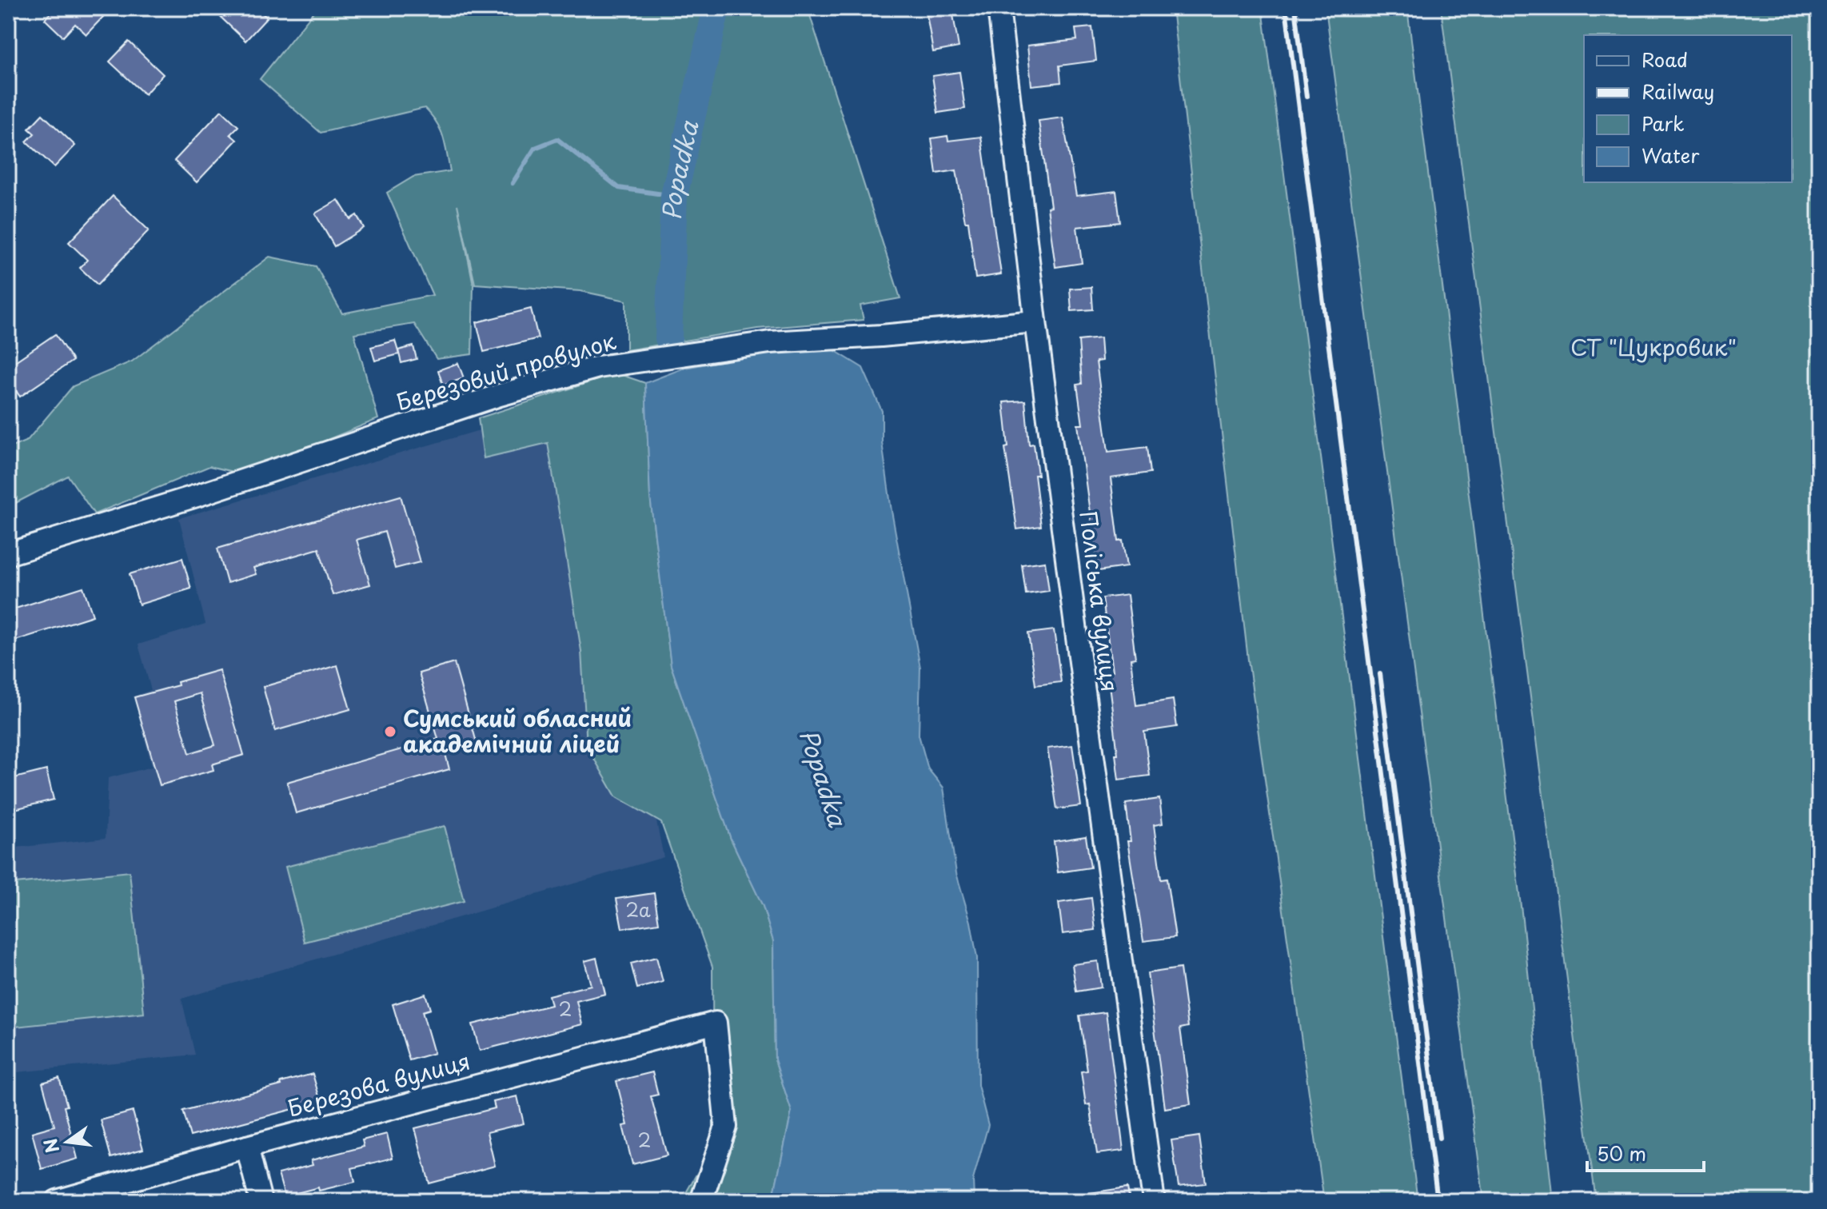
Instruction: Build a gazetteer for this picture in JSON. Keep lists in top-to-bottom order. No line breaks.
{"streets":{"street":["Березовий провулок","Поліська вулиця","Березова вулиця"]},"crossings":[["Березовий провулок","Поліська вулиця"]],"water":["Popadka"],"parks":["СТ \"Цукровик\""],"places":["Сумський обласний академічний ліцей"],"house_numbers":["2а","2","2"],"legend":["Road","Railway","Park","Water"],"scale_bar":"50 m","north":"left"}
